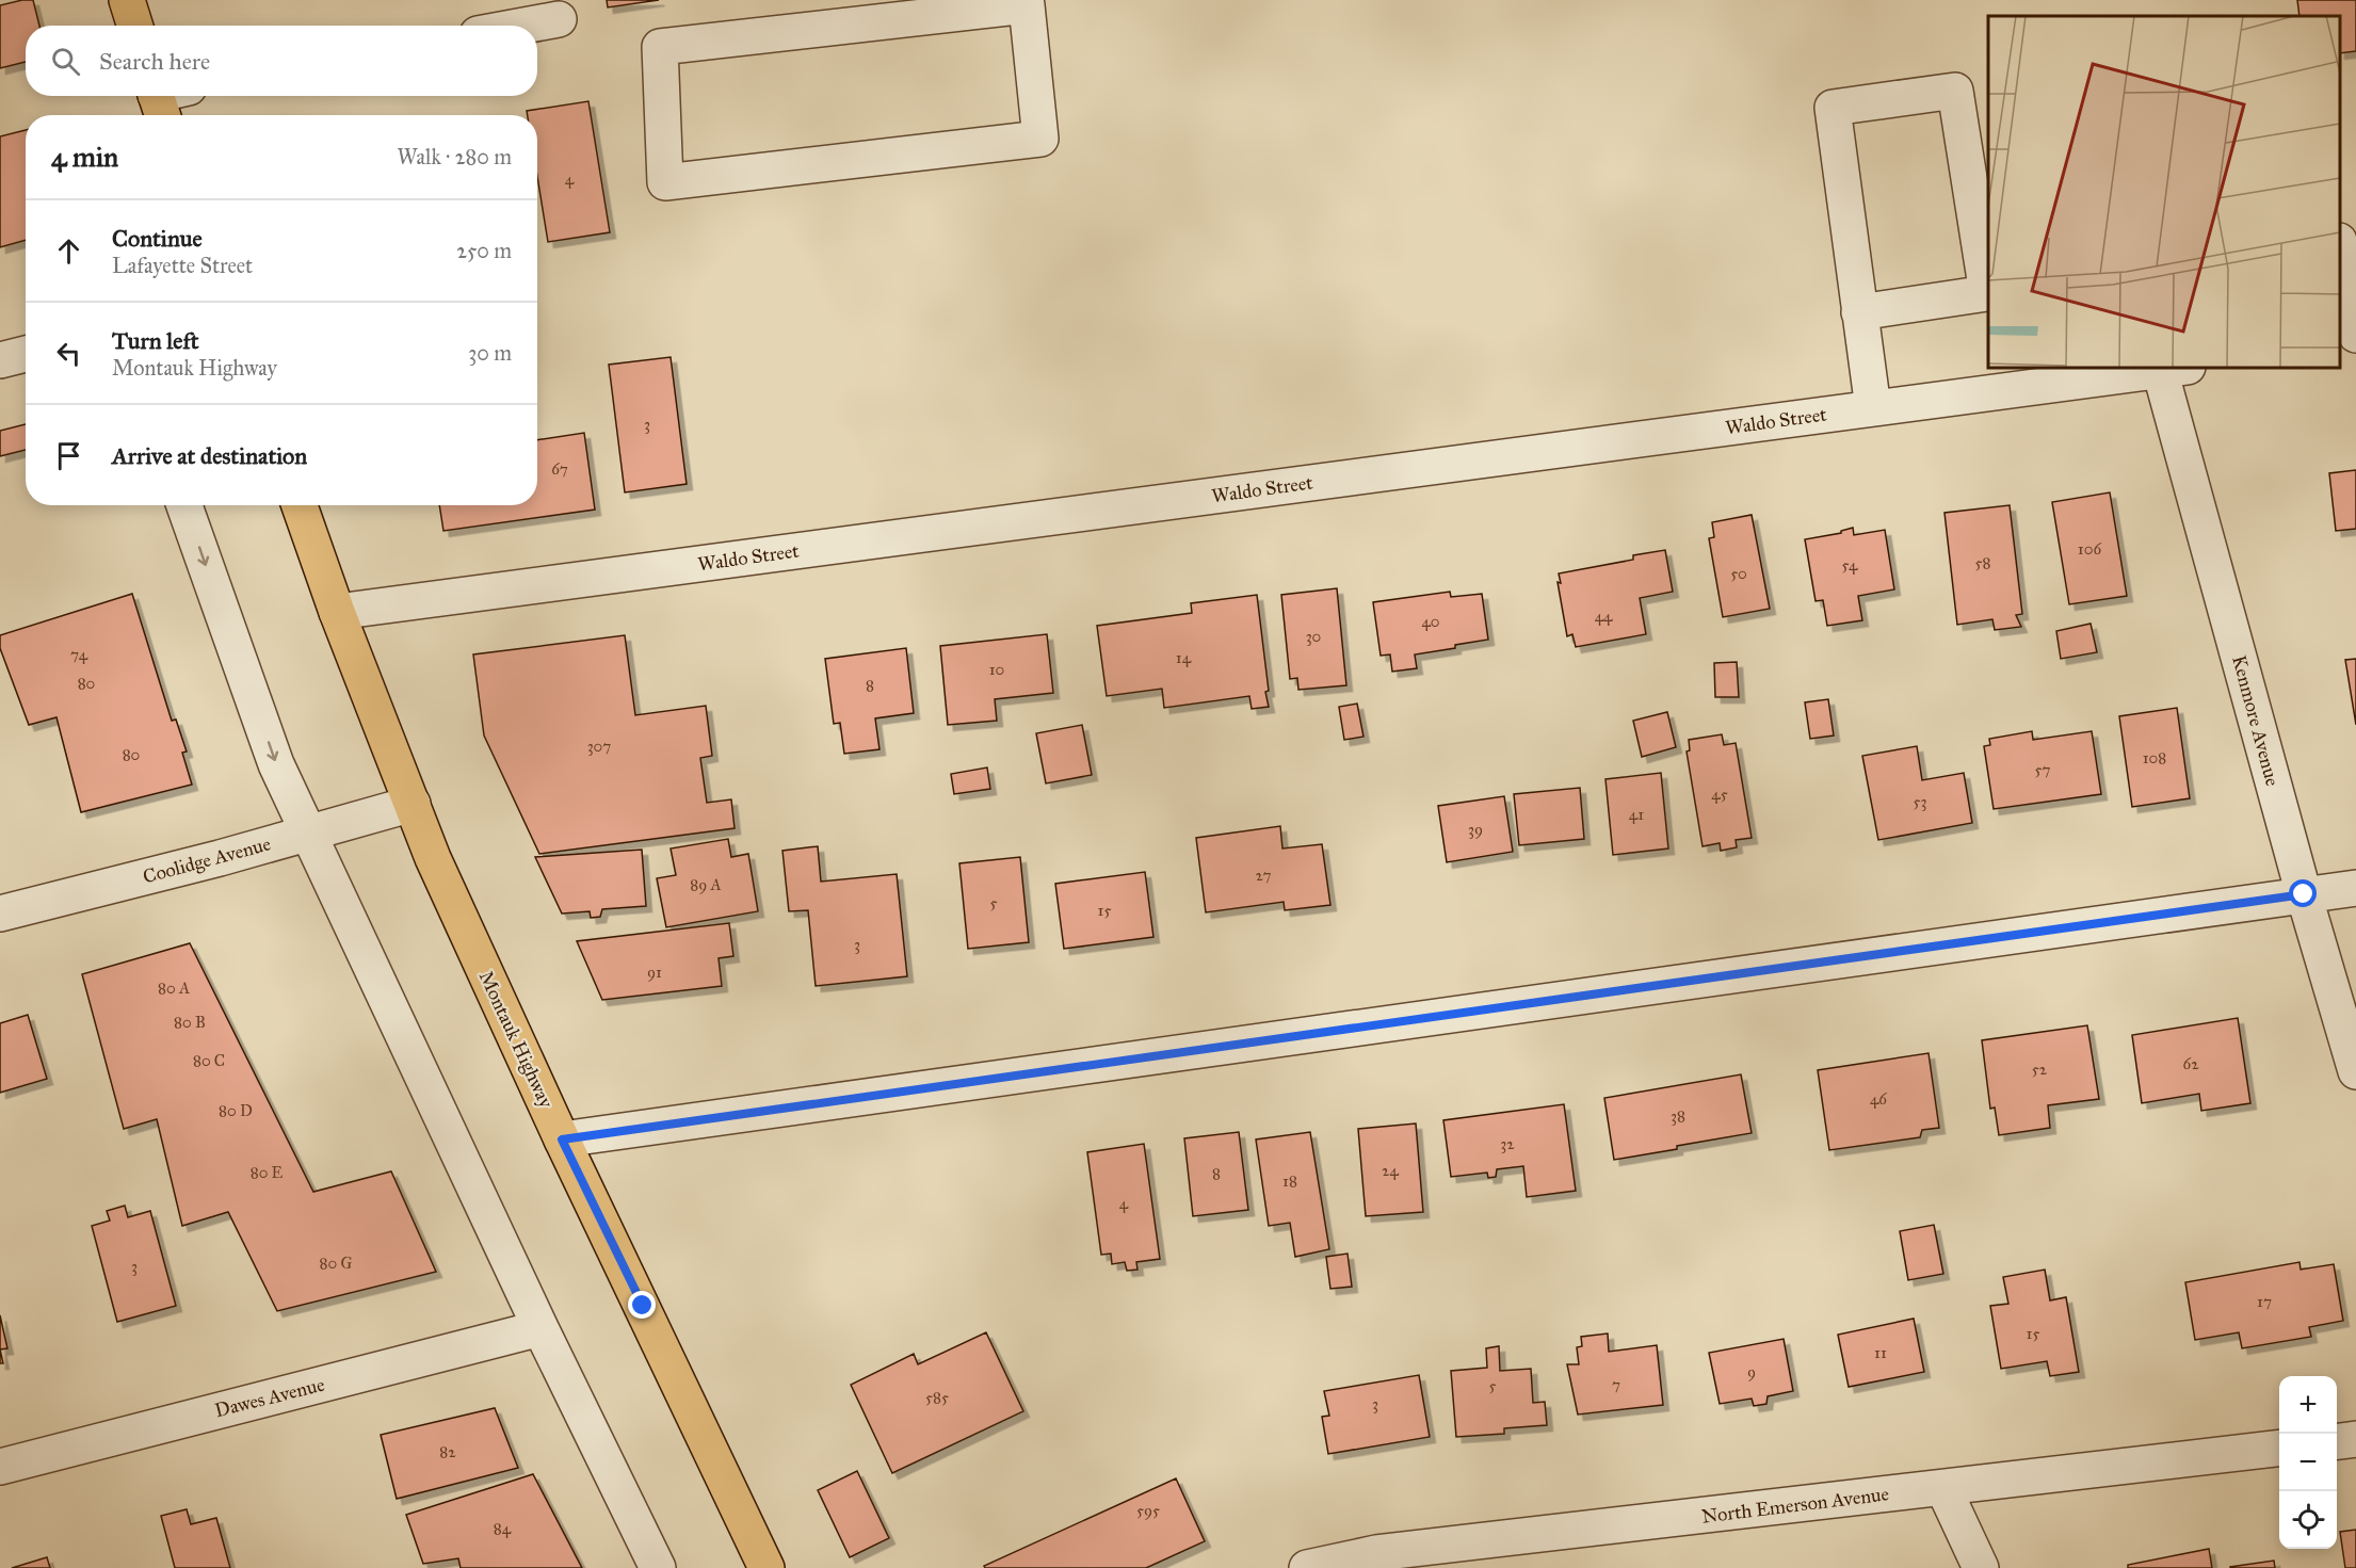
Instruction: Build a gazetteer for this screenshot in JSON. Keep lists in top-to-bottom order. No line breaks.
{"streets":{"main road":["Montauk Highway"],"street":["Waldo Street","Kenmore Avenue","Coolidge Avenue","Dawes Avenue","North Emerson Avenue"]},"crossings":[["Waldo Street","Kenmore Avenue"],["Waldo Street","Montauk Highway"],["Coolidge Avenue","Montauk Highway"]],"house_numbers":["4","3","67","106","58","54","50","44","40","30","74","14","10","80","8","307","80","108","57","45","53","41","39","27","89 A","5","15","3","91","80 A","80 B","80 C","62","52","46","80 D","38","32","24","80 E","8","18","4","80 G","3","17","15","11","9","7","5","585","3","82","595","84"],"page":{"search":"Search here","heading":["4 min","Walk · 280 m"],"list":[["Continue","Lafayette Street","250 m"],["Turn left","Montauk Highway","30 m"],"Arrive at destination"],"map_buttons":["+","−"]}}
